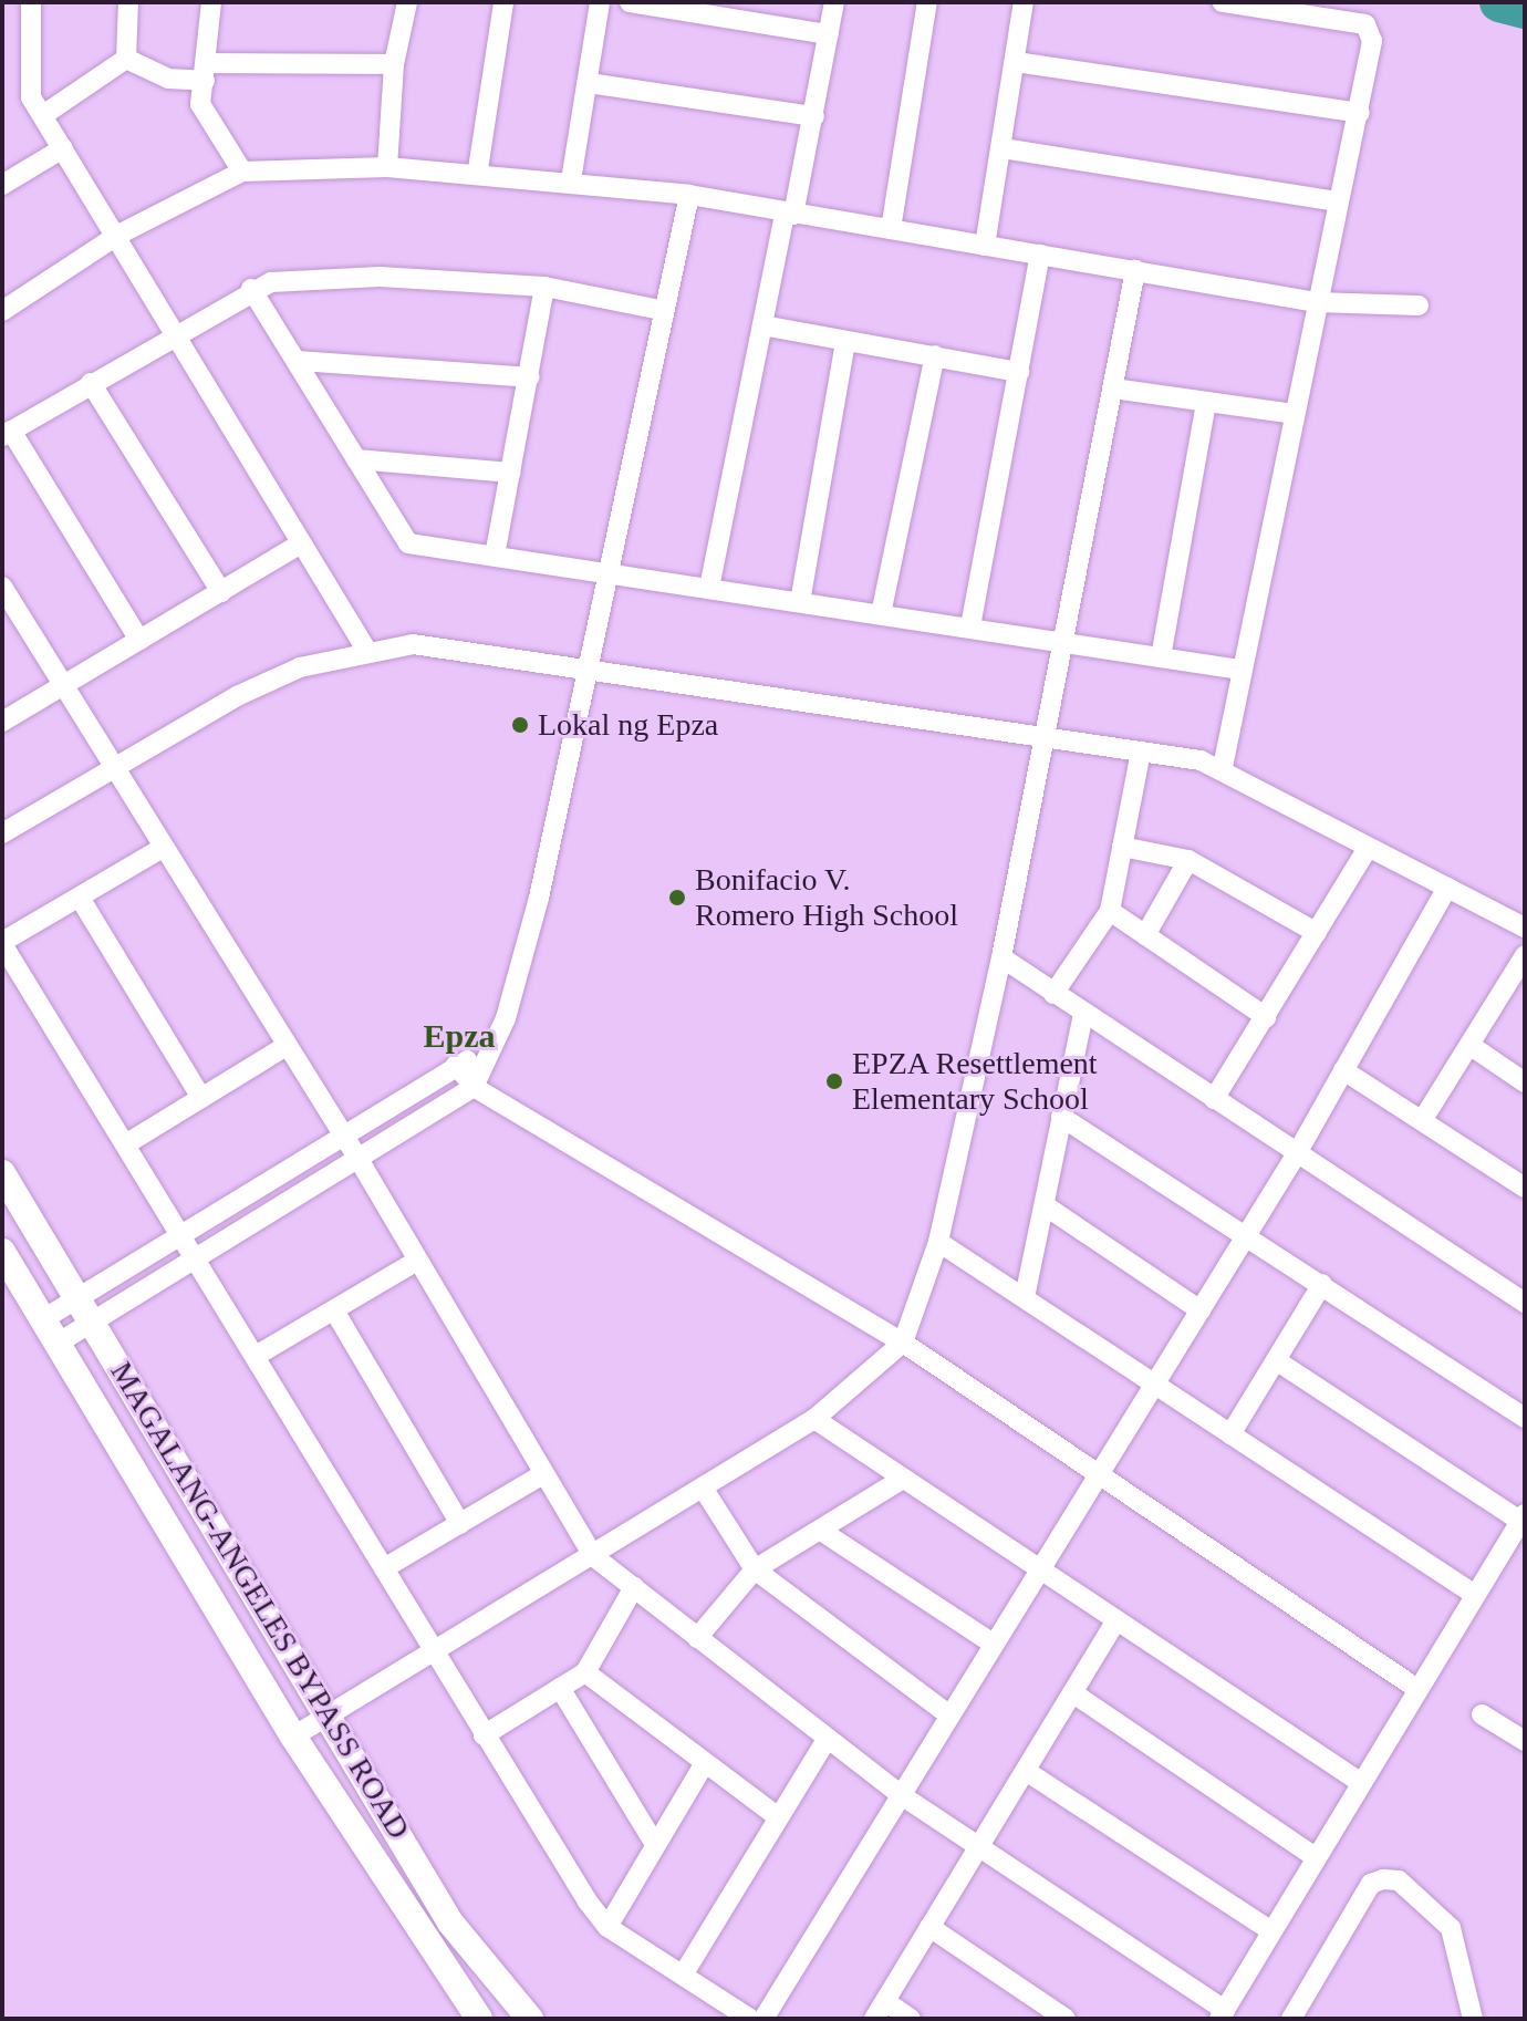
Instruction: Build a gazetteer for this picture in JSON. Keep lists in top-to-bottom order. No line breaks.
{"streets":{"street":["MAGALANG-ANGELES BYPASS ROAD"]},"districts":["Epza"],"places":["Lokal ng Epza","Bonifacio V. Romero High School","EPZA Resettlement Elementary School"]}
